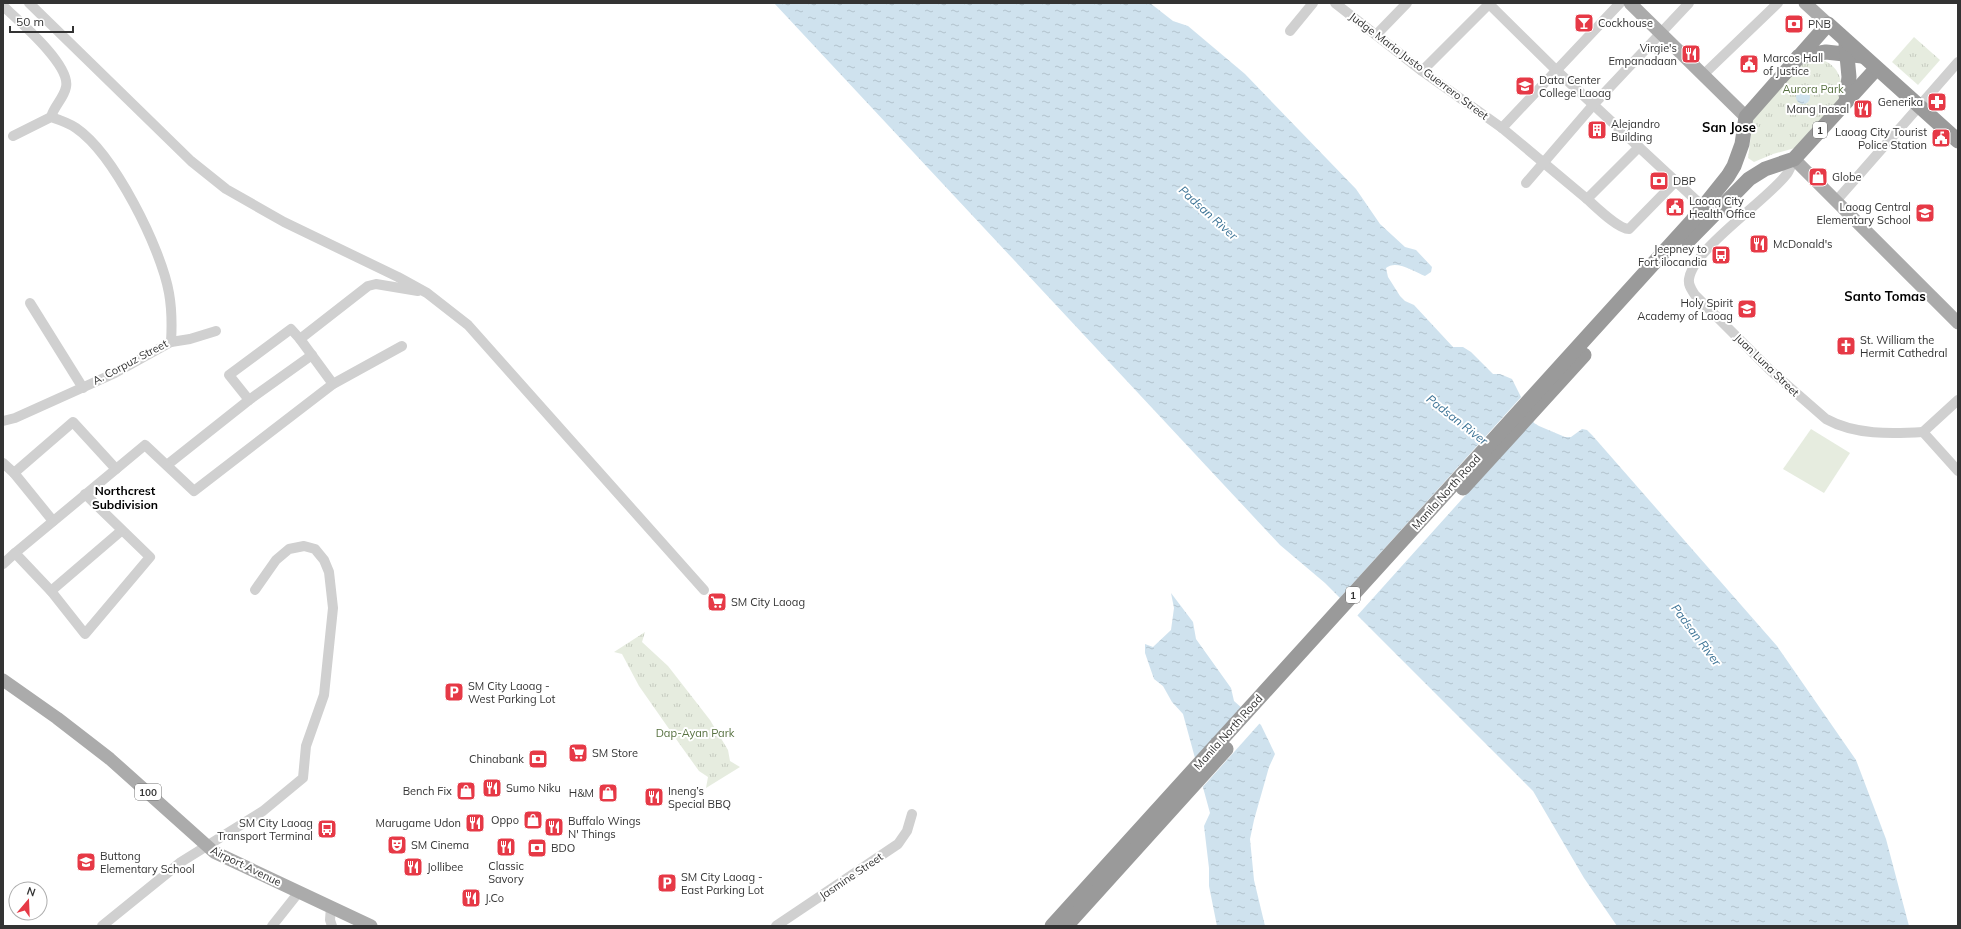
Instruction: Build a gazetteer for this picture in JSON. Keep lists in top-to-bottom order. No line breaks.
{"streets":{"highway":["1","Manila North Road"],"main road":["100","Airport Avenue"],"street":["Judge Maria Justo Guerrero Street","A. Corpuz Street","Juan Luna Street","Jasmine Street"]},"crossings":[["Juan Luna Street","Manila North Road"]],"districts":["San Jose","Santo Tomas","Northcrest Subdivision"],"water":["Padsan River"],"parks":["Aurora Park","Dap-Ayan Park"],"places":{"bar":["Cockhouse"],"bank":["PNB","DBP","Chinabank","BDO"],"restaurant":["Virgie's Empanadaan","Mang Inasal","McDonald's","Sumo Niku","Ineng’s Special BBQ","Marugame Udon","Buffalo Wings N' Things","Classic Savory","Jollibee","J.Co"],"public building":["Marcos Hall of Justice","Laoag City Tourist Police Station","Laoag City Health Office"],"school or university":["Data Center College Laoag","Laoag Central Elementary School","Holy Spirit Academy of Laoag","Buttong Elementary School"],"pharmacy":["Generika"],"building":["Alejandro Building"],"shop":["Globe","Bench Fix","H&M","Oppo"],"bus stop":["Jeepney to Fort ilocandia","SM City Laoag Transport Terminal"],"church":["St. William the Hermit Cathedral"],"supermarket":["SM City Laoag","SM Store"],"parking":["SM City Laoag - West Parking Lot","SM City Laoag - East Parking Lot"],"theatre":["SM Cinema"]},"scale_bar":"50 m","north":"top"}
